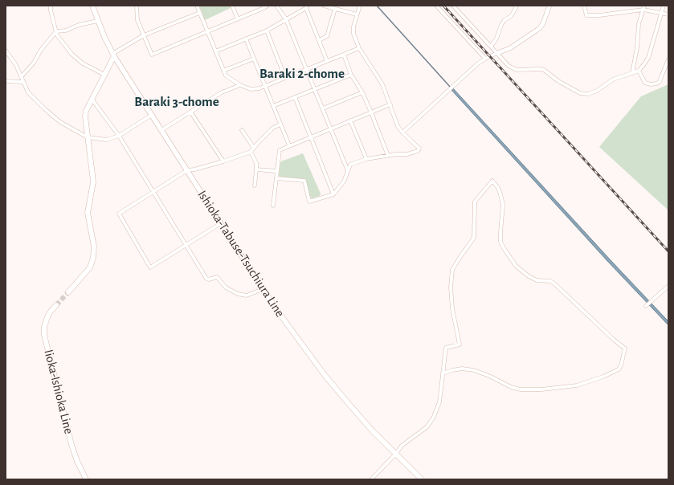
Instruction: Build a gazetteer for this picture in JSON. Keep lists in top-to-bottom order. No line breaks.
{"streets":{"main road":["Ishioka-Tabuse-Tsuchiura Line","Iioka-Ishioka Line"]},"districts":["Baraki 2-chome","Baraki 3-chome"]}
